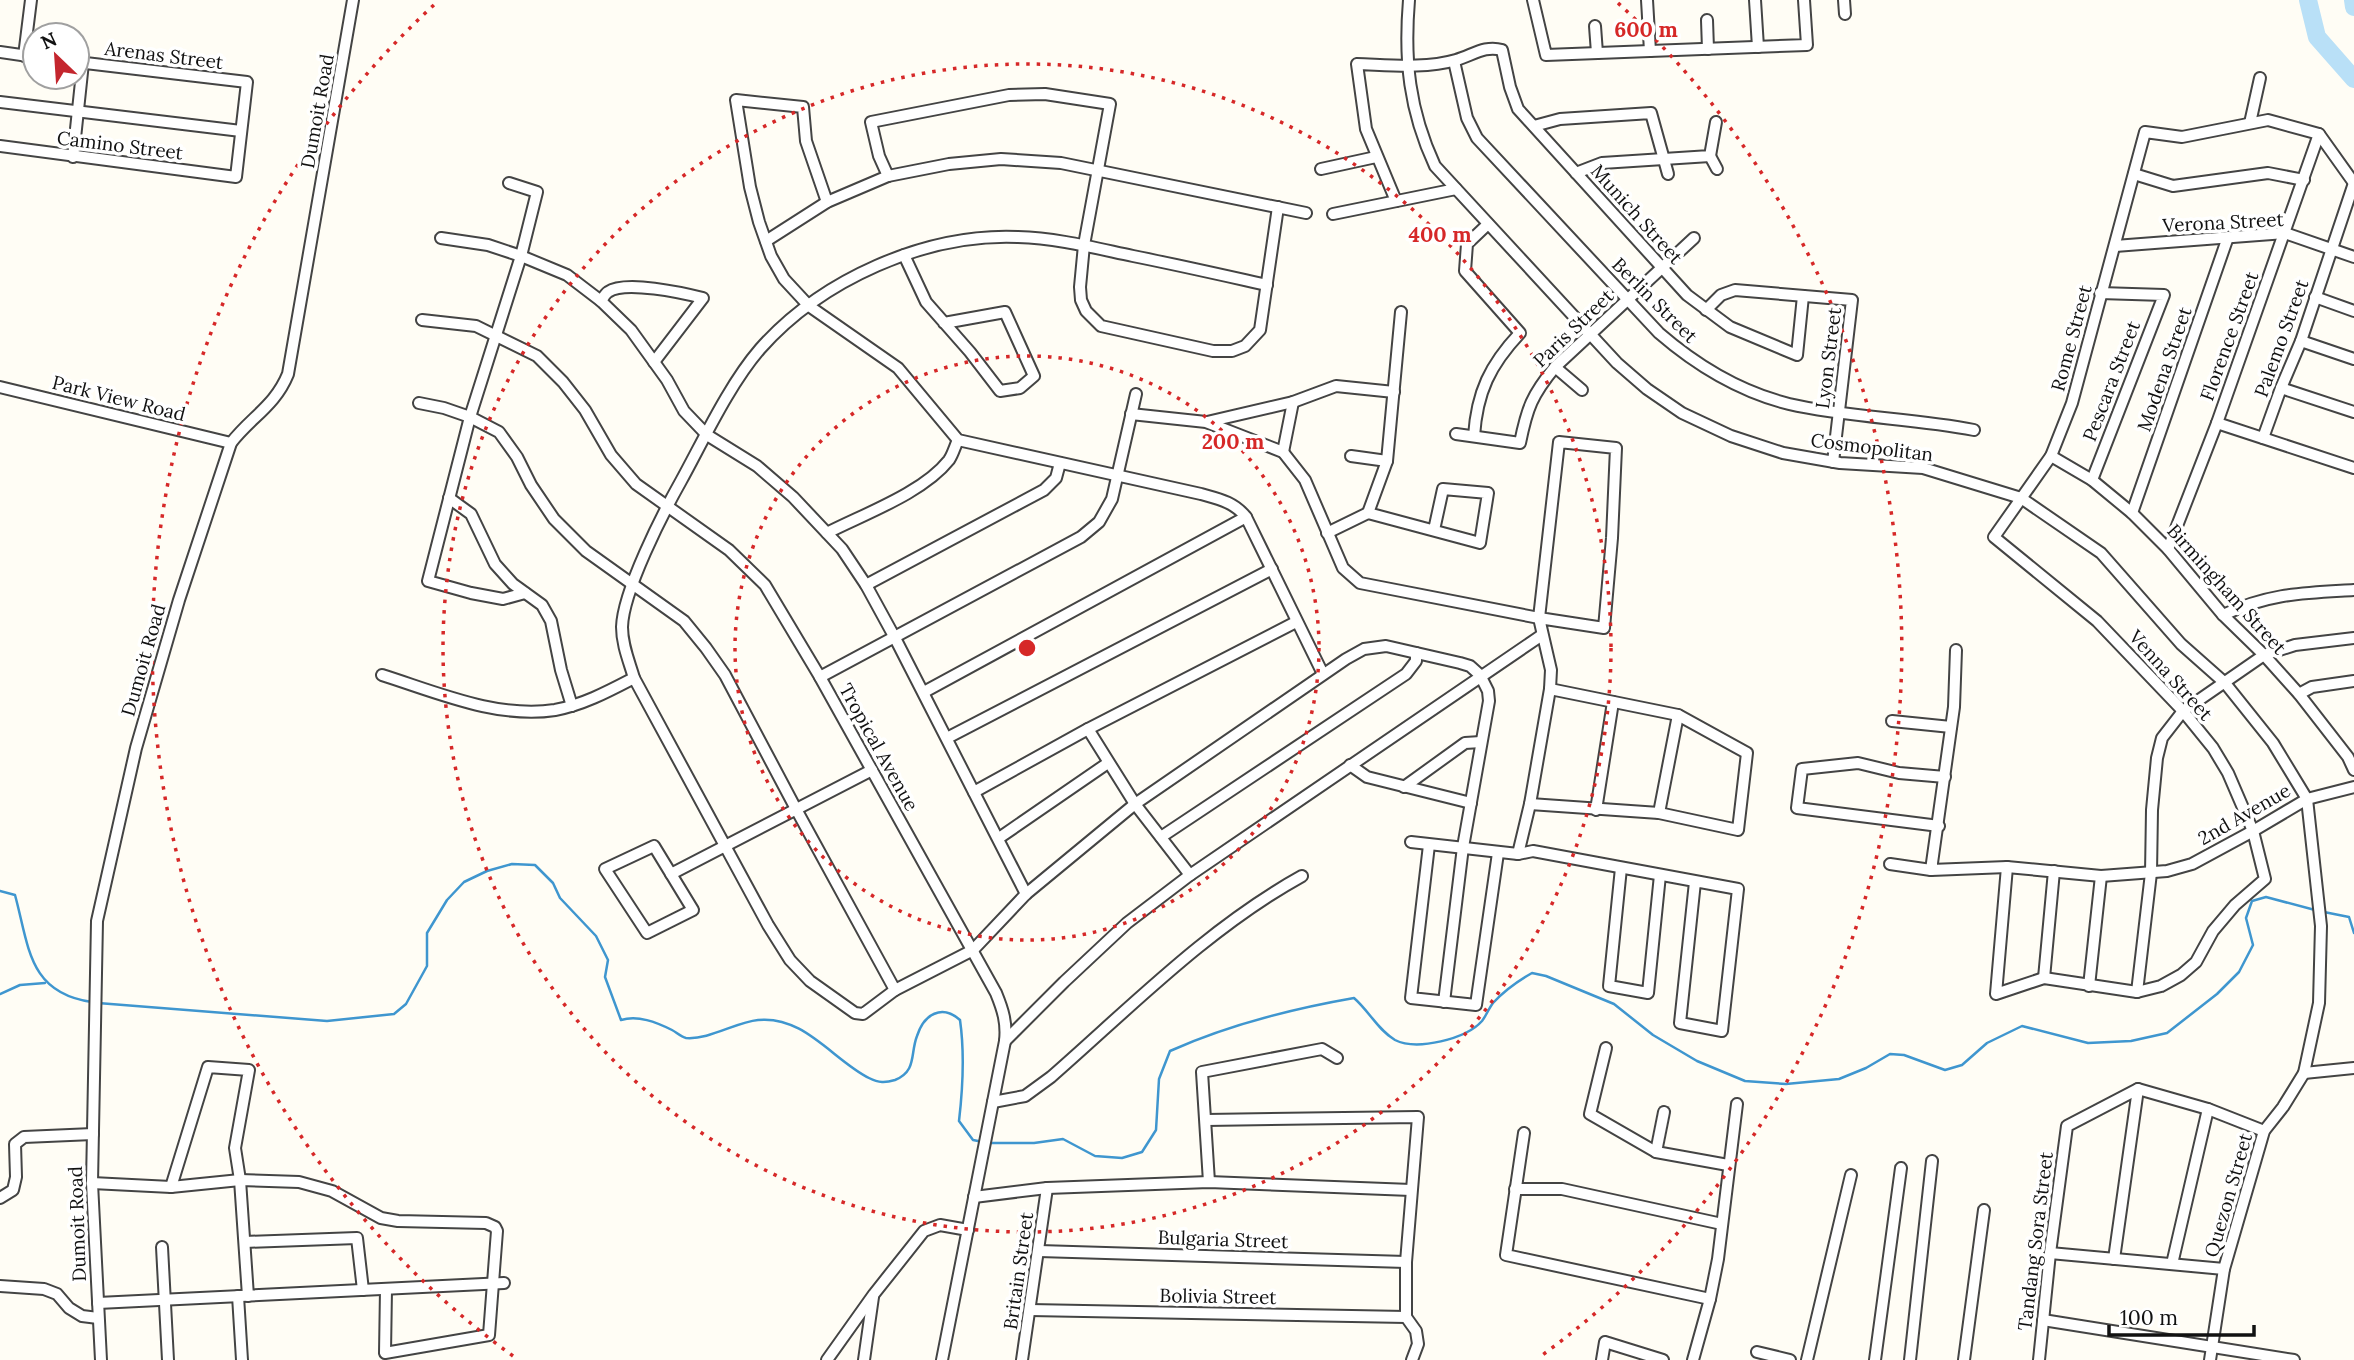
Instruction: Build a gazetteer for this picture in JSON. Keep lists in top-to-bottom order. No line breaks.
{"streets":{"street":["Arenas Street","Dumoit Road","Camino Street","Munich Street","Verona Street","Berlin Street","Paris Street","Florence Street","Rome Street","Palemo Street","Lyon Street","Modena Street","Pescara Street","Park View Road","Cosmopolitan","Birmingham Street","Venna Street","Tropical Avenue","2nd Avenue","Quezon Street","Bulgaria Street","Tandang Sora Street","Britain Street","Bolivia Street"]},"crossings":[["Arenas Street","Camino Street"],["Dumoit Road","Park View Road"],["Munich Street","Berlin Street"],["Munich Street","Paris Street"],["Munich Street","Lyon Street"],["Verona Street","Florence Street"],["Verona Street","Rome Street"],["Verona Street","Palemo Street"],["Verona Street","Modena Street"],["Berlin Street","Paris Street"],["Berlin Street","Lyon Street"],["Paris Street","Cosmopolitan"],["Florence Street","Birmingham Street"],["Rome Street","Pescara Street"],["Rome Street","Cosmopolitan"],["Rome Street","Birmingham Street"],["Rome Street","Venna Street"],["Lyon Street","Cosmopolitan"],["Modena Street","Birmingham Street"],["Pescara Street","Birmingham Street"],["Cosmopolitan","2nd Avenue"],["Cosmopolitan","Quezon Street"],["Venna Street","2nd Avenue"],["Bulgaria Street","Britain Street"],["Britain Street","Bolivia Street"]],"scale_bar":"100 m","north":"top left","rings":["600 m","400 m","200 m"]}
